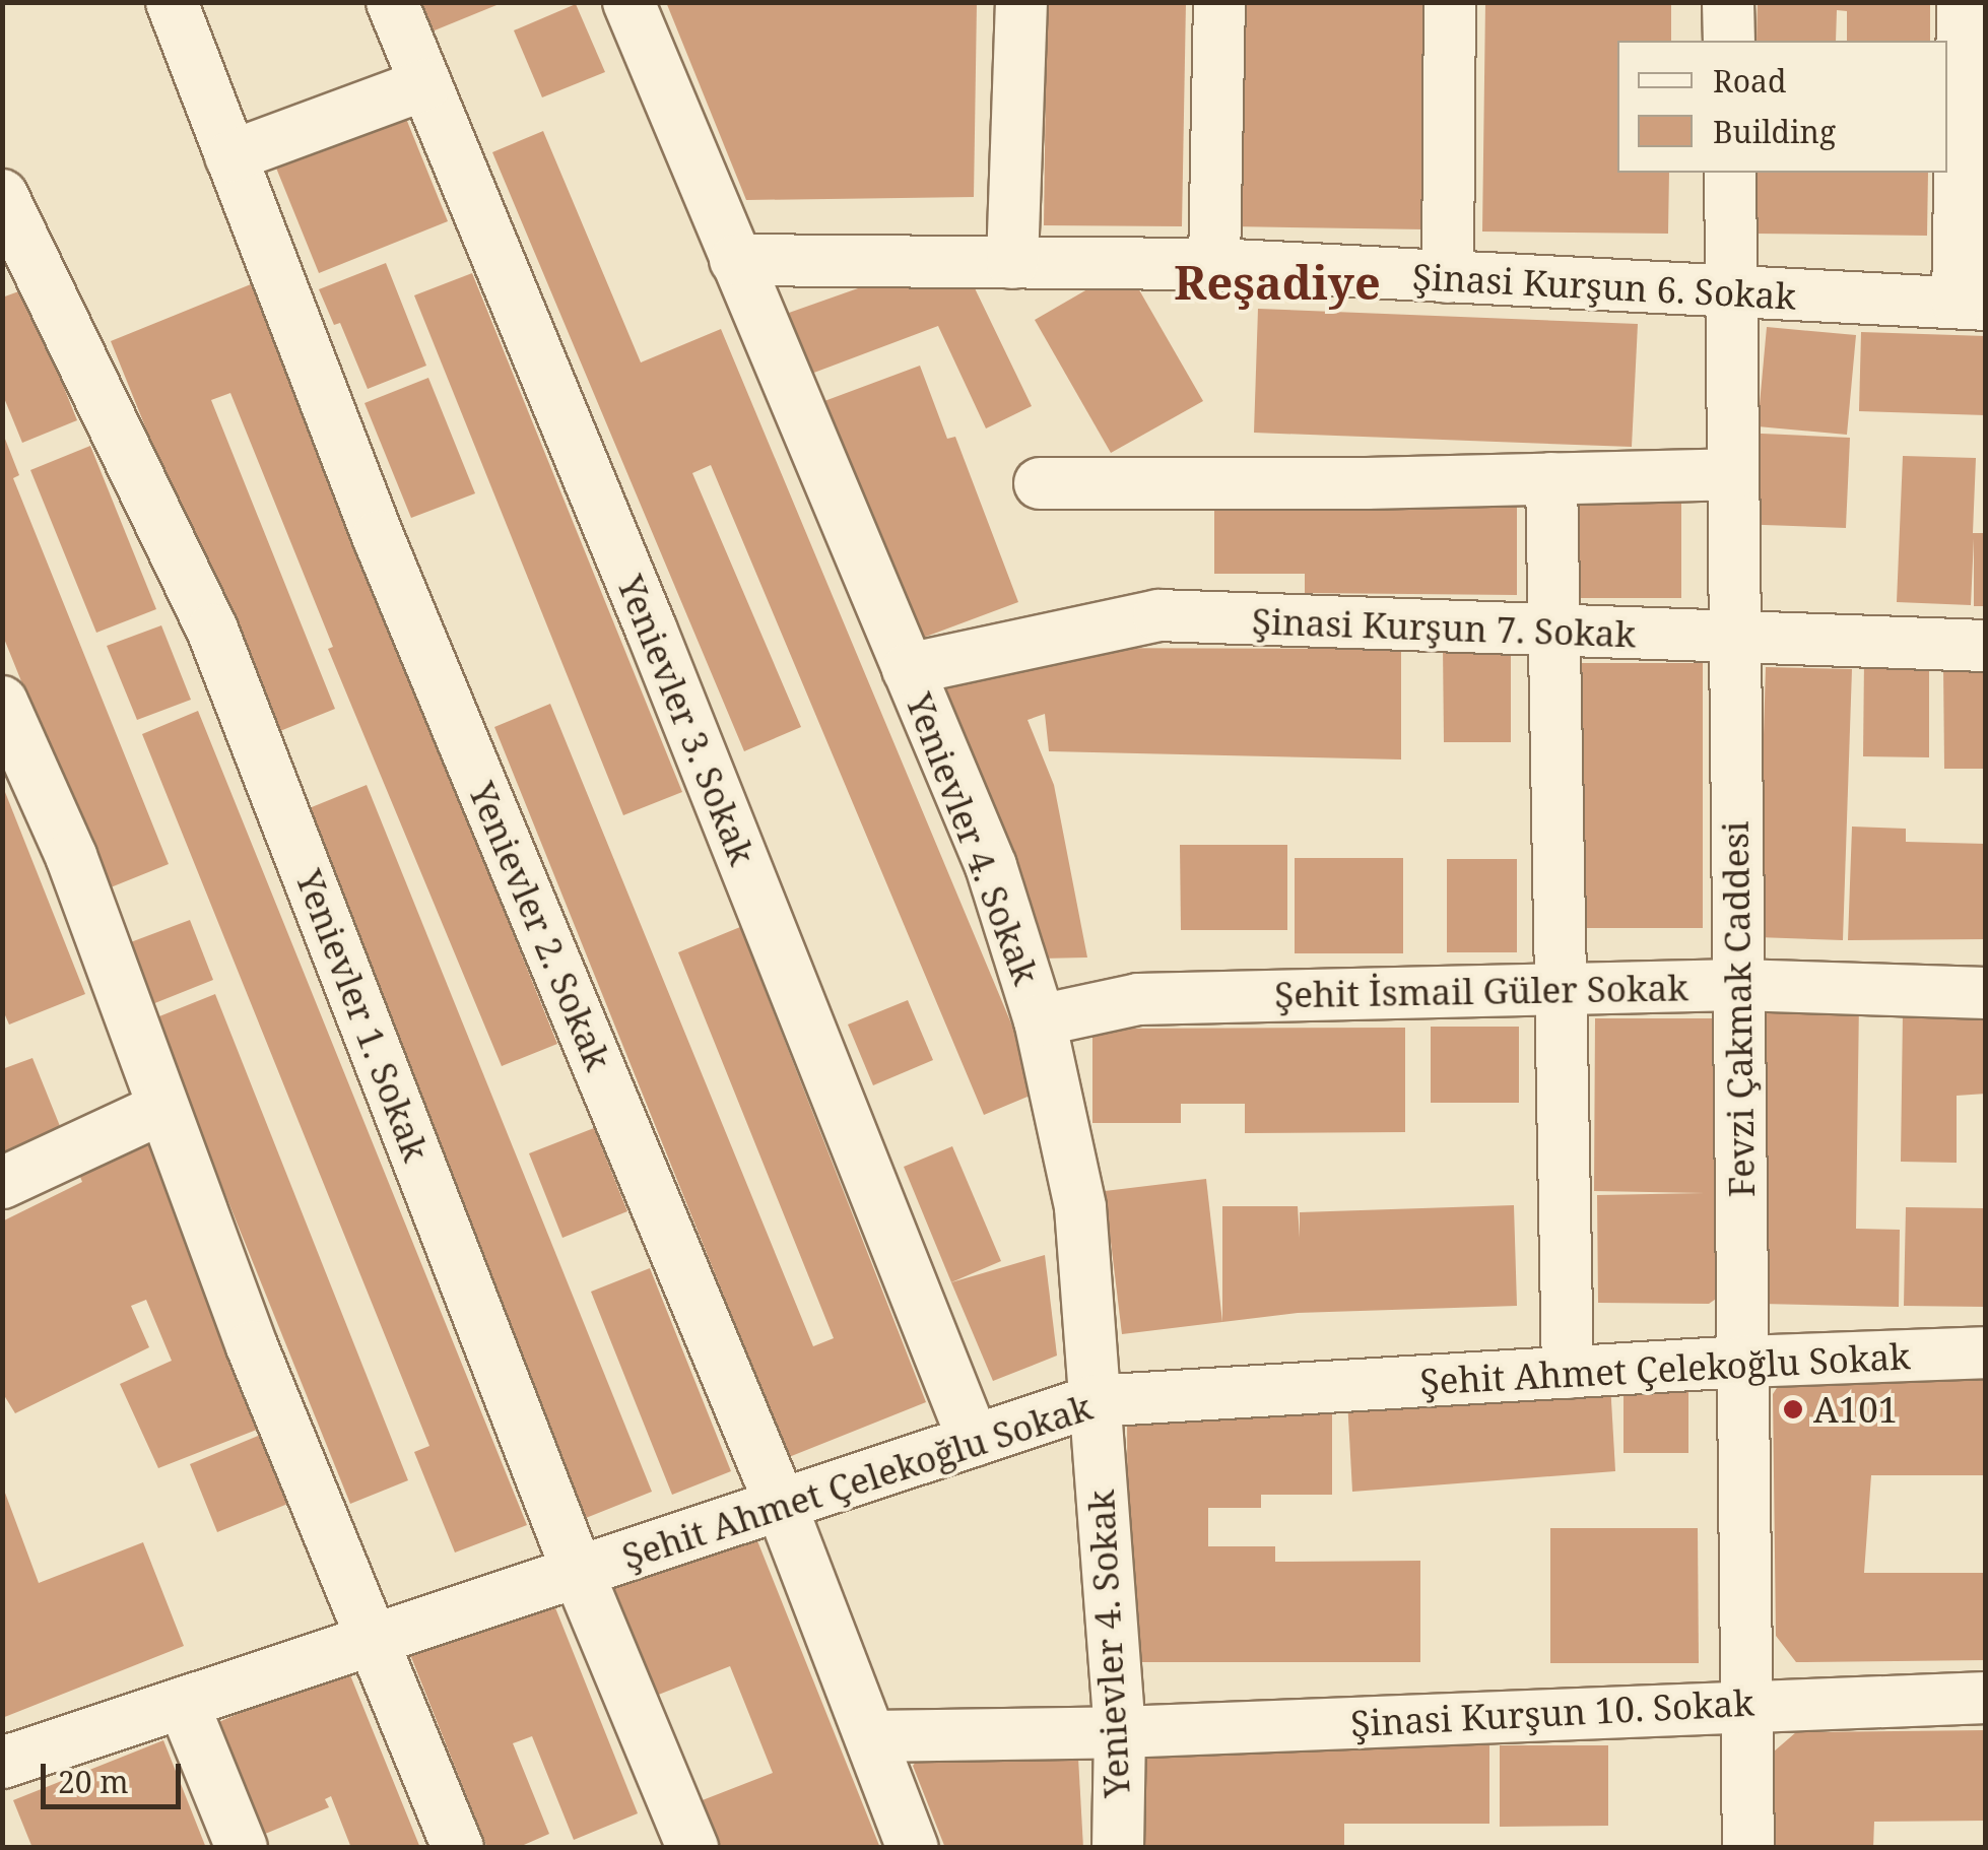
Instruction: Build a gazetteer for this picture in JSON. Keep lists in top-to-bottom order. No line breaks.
{"streets":{"street":["Şinasi Kurşun 6. Sokak","Şinasi Kurşun 7. Sokak","Yenievler 3. Sokak","Yenievler 4. Sokak","Yenievler 2. Sokak","Şehit İsmail Güler Sokak","Fevzi Çakmak Caddesi","Yenievler 1. Sokak","Şehit Ahmet Çelekoğlu Sokak","Şinasi Kurşun 10. Sokak"]},"crossings":[["Şinasi Kurşun 6. Sokak","Yenievler 4. Sokak"],["Şinasi Kurşun 6. Sokak","Fevzi Çakmak Caddesi"],["Şinasi Kurşun 7. Sokak","Yenievler 4. Sokak"],["Şinasi Kurşun 7. Sokak","Fevzi Çakmak Caddesi"],["Yenievler 3. Sokak","Şehit Ahmet Çelekoğlu Sokak"],["Yenievler 4. Sokak","Şehit İsmail Güler Sokak"],["Yenievler 4. Sokak","Şehit Ahmet Çelekoğlu Sokak"],["Yenievler 4. Sokak","Şinasi Kurşun 10. Sokak"],["Yenievler 2. Sokak","Şehit Ahmet Çelekoğlu Sokak"],["Yenievler 2. Sokak","Şinasi Kurşun 10. Sokak"],["Şehit İsmail Güler Sokak","Fevzi Çakmak Caddesi"],["Fevzi Çakmak Caddesi","Şehit Ahmet Çelekoğlu Sokak"],["Fevzi Çakmak Caddesi","Şinasi Kurşun 10. Sokak"],["Yenievler 1. Sokak","Şehit Ahmet Çelekoğlu Sokak"]],"districts":["Reşadiye"],"places":["A101"],"legend":["Road","Building"],"scale_bar":"20 m"}
